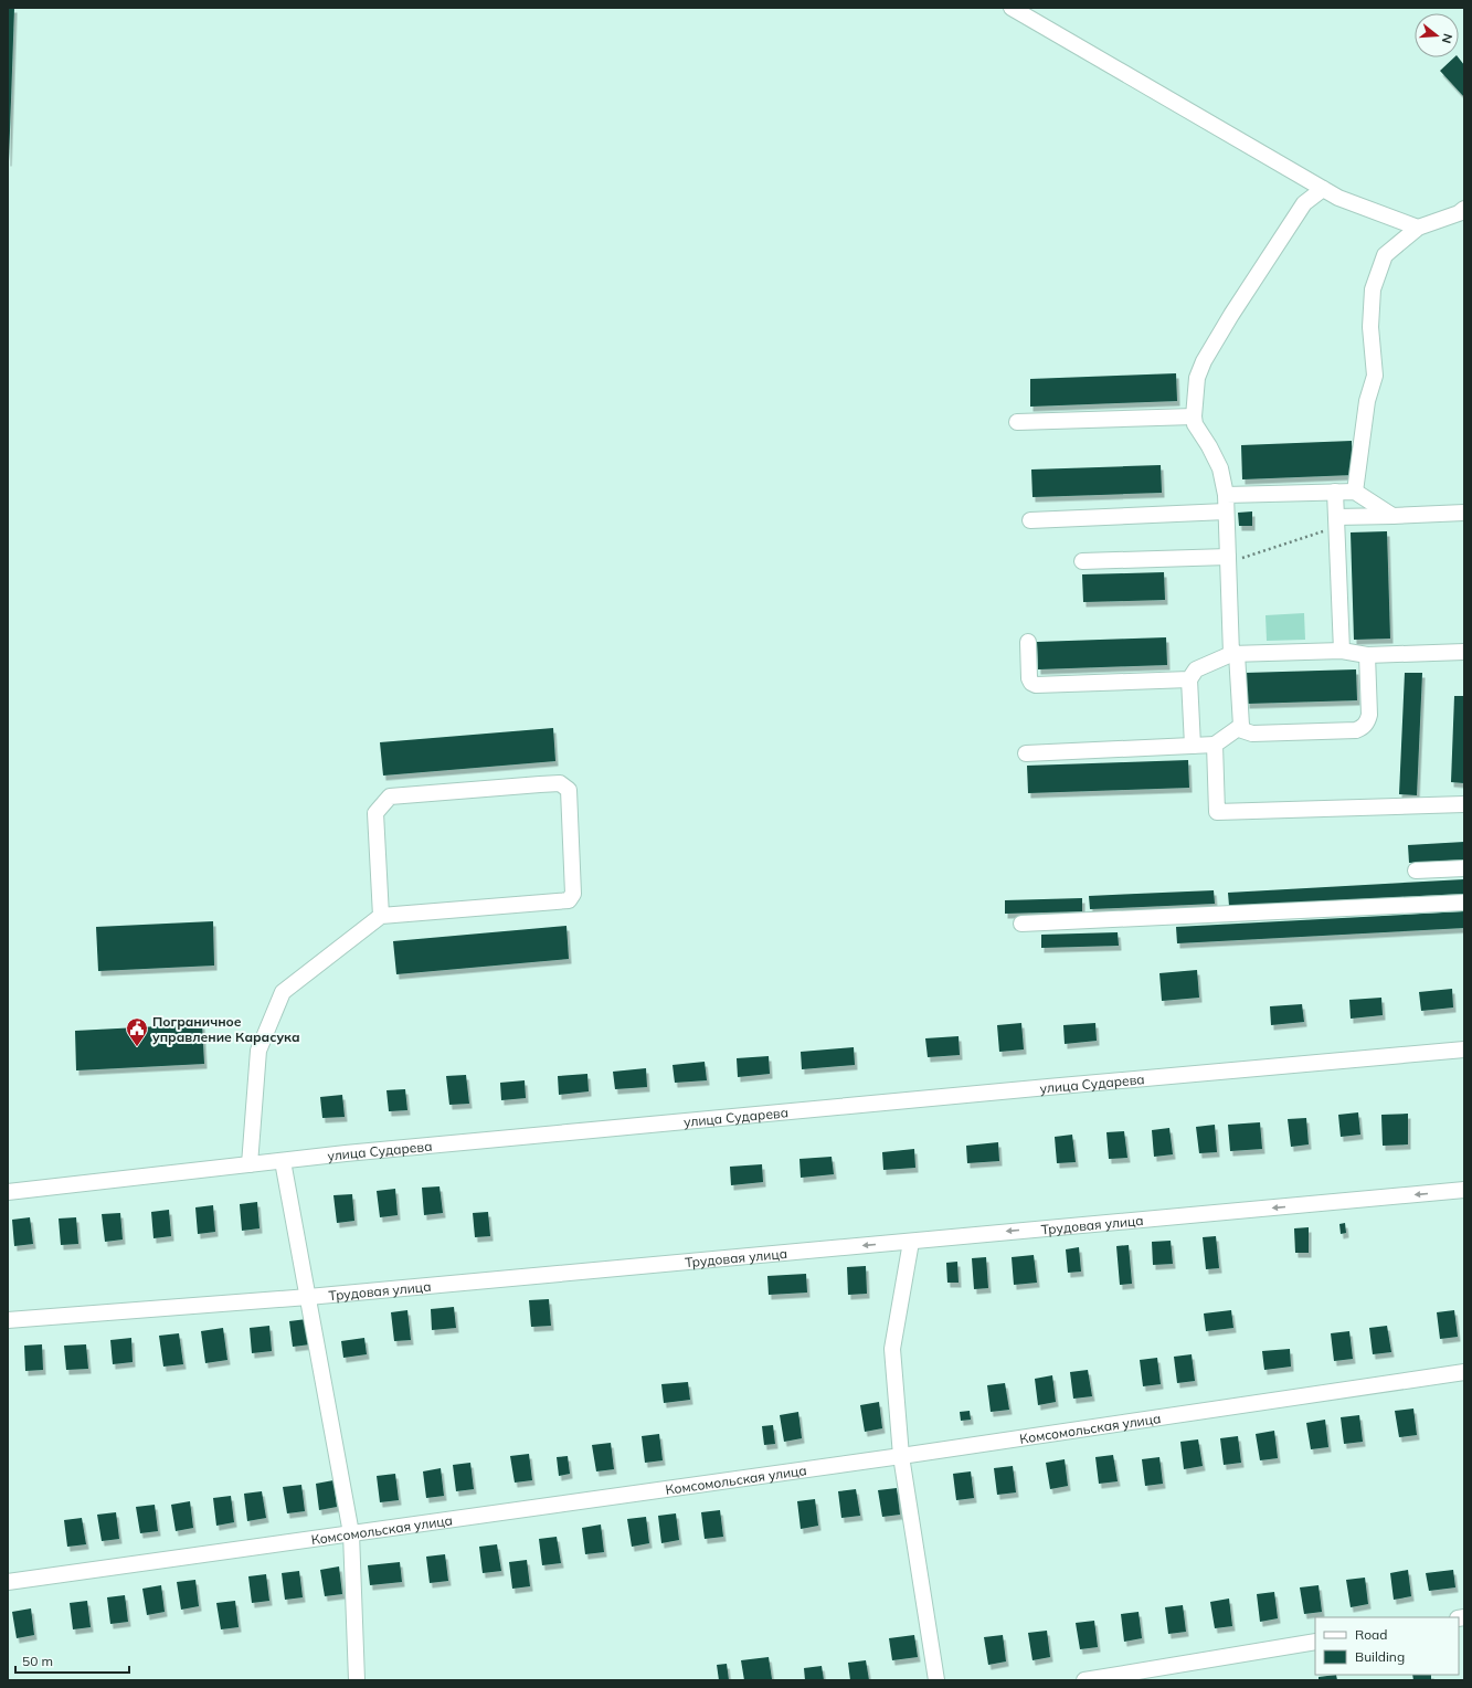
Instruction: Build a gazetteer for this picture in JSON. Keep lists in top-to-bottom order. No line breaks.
{"streets":{"street":["улица Сударева","Трудовая улица","Комсомольская улица"]},"one_way":["Трудовая улица"],"places":{"public building":["Пограничное управление Карасука"]},"legend":["Road","Building"],"scale_bar":"50 m","north":"right"}
